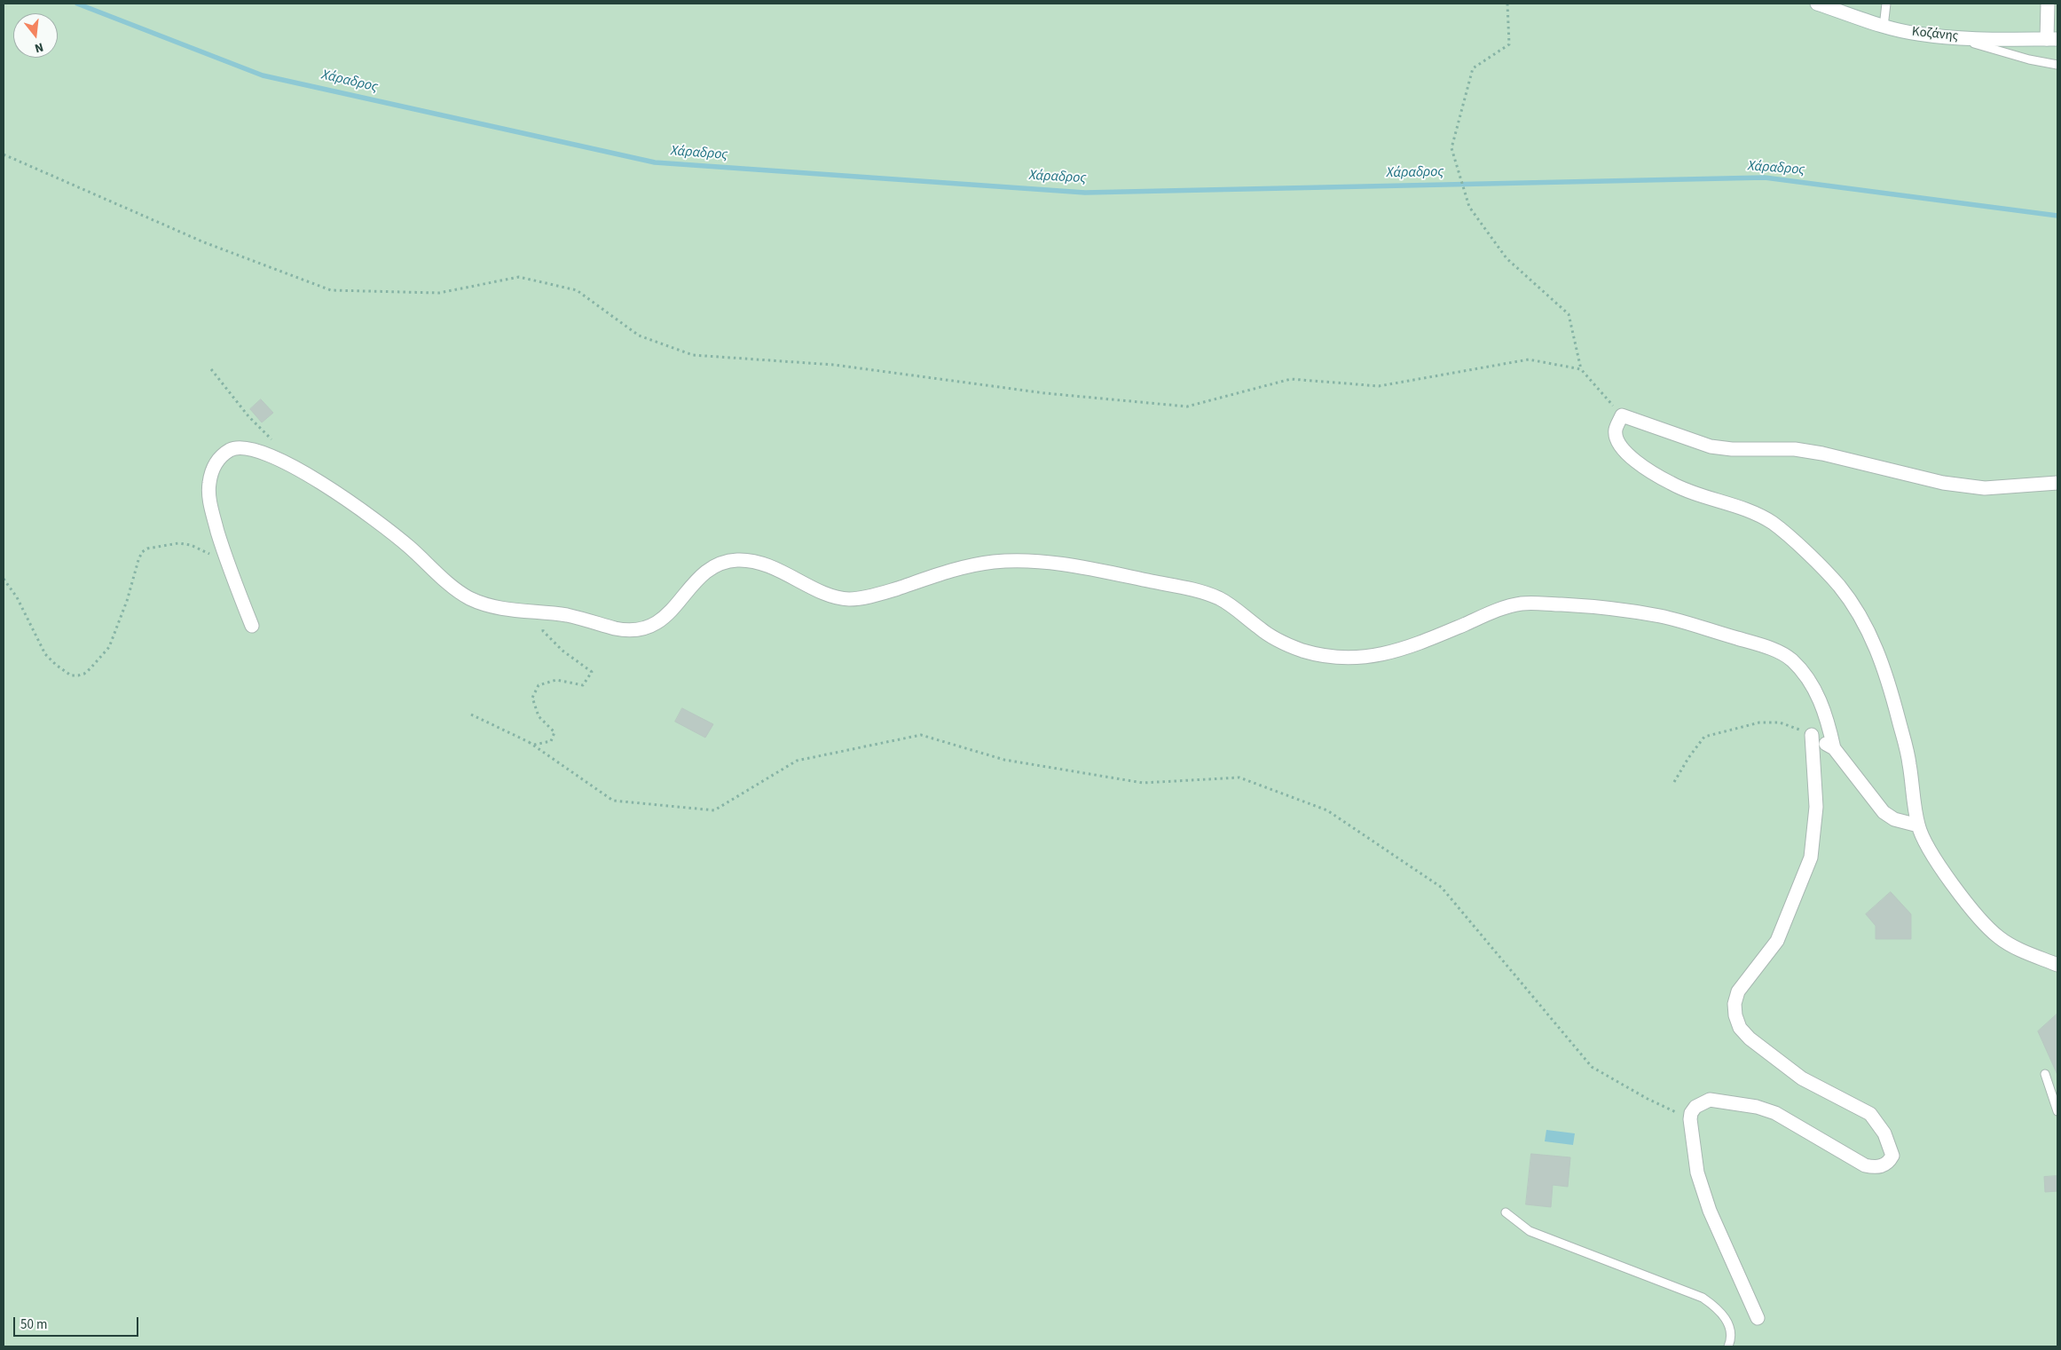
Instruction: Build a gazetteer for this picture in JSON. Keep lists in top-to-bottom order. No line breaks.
{"streets":{"street":["Κοζάνης"]},"water":["Χάραδρος"],"scale_bar":"50 m","north":"bottom"}
